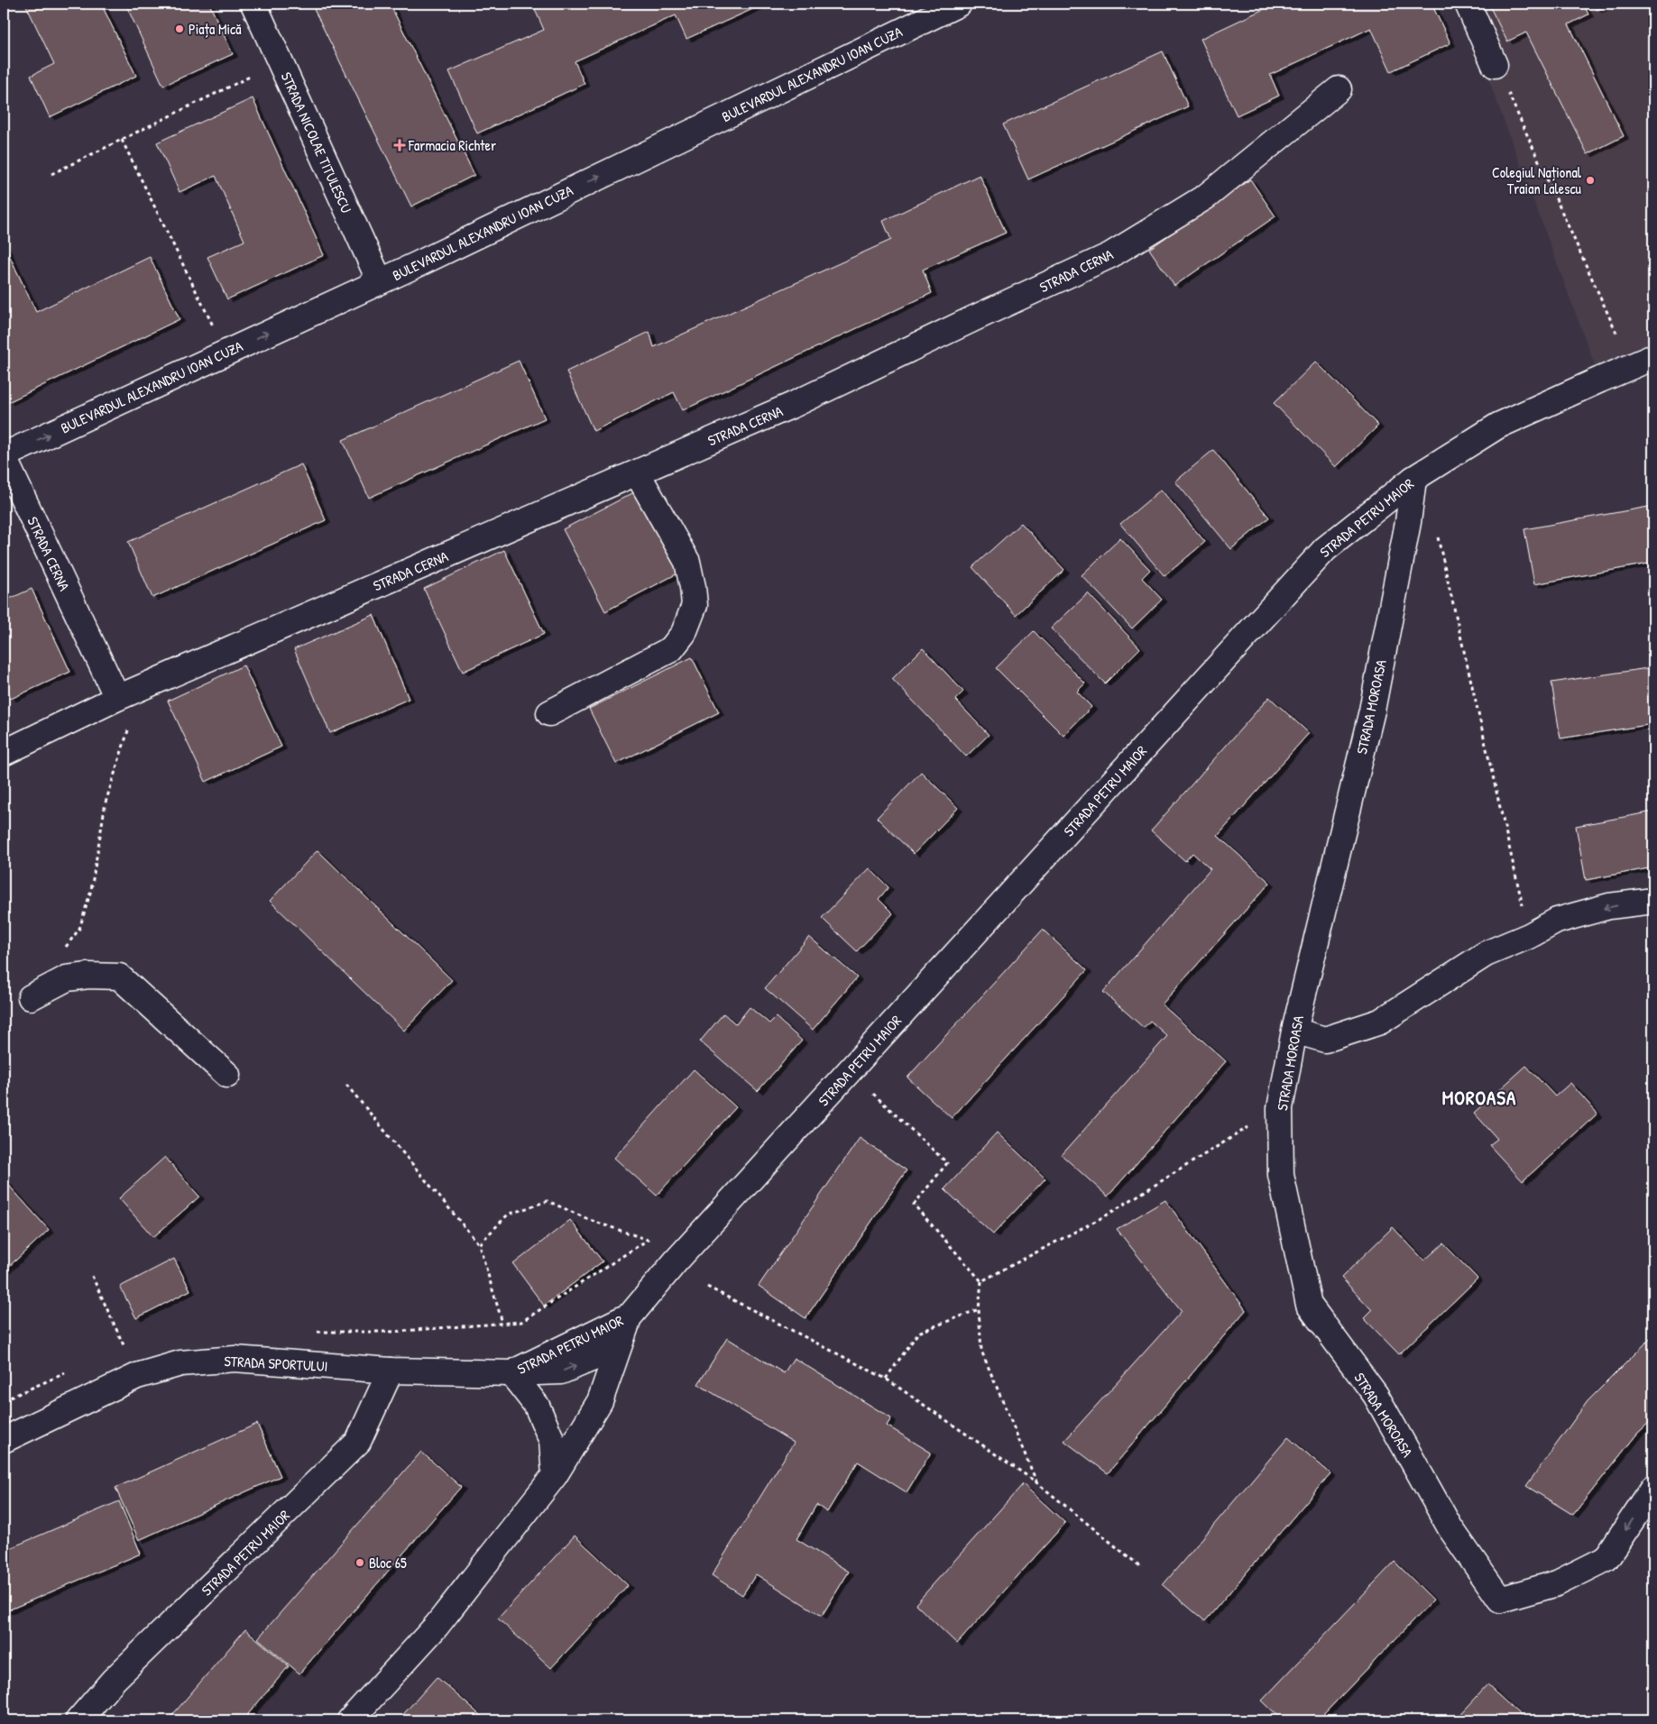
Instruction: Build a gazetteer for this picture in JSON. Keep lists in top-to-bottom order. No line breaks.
{"streets":{"main road":["BULEVARDUL ALEXANDRU IOAN CUZA","STRADA NICOLAE TITULESCU","STRADA CERNA","STRADA PETRU MAIOR","STRADA MOROASA","STRADA SPORTULUI"]},"crossings":[["BULEVARDUL ALEXANDRU IOAN CUZA","STRADA NICOLAE TITULESCU"],["BULEVARDUL ALEXANDRU IOAN CUZA","STRADA CERNA"],["STRADA PETRU MAIOR","STRADA MOROASA"],["STRADA PETRU MAIOR","STRADA SPORTULUI"]],"one_way":["BULEVARDUL ALEXANDRU IOAN CUZA"],"districts":["MOROASA"],"places":{"other":["Piața Mică","Colegiul Național Traian Lalescu","Bloc 65"],"health":["Farmacia Richter"]}}
